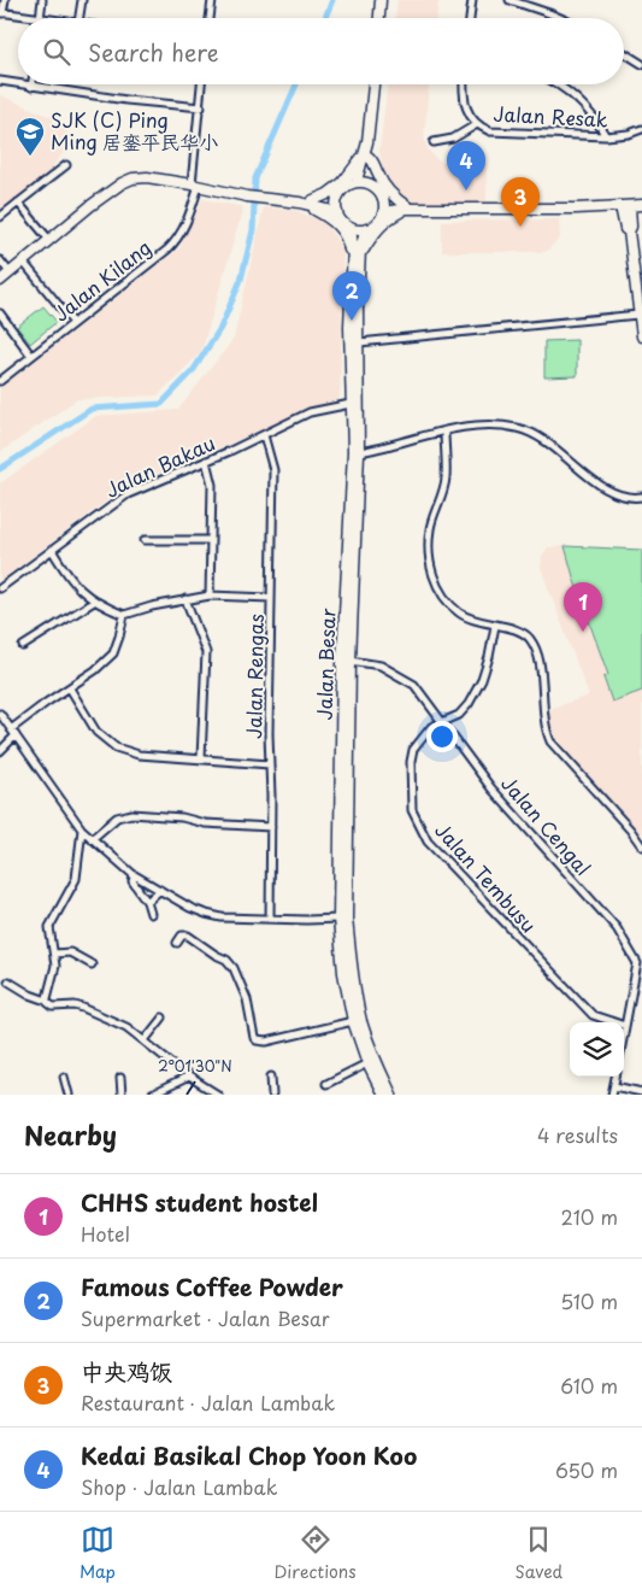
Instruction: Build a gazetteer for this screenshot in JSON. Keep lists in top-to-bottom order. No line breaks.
{"streets":{"main road":["Jalan Besar"],"street":["Jalan Resak","Jalan Kilang","Jalan Bakau","Jalan Rengas","Jalan Cengal","Jalan Tembusu"]},"crossings":[["Jalan Bakau","Jalan Besar"],["Jalan Bakau","Jalan Rengas"],["Jalan Besar","Jalan Cengal"],["Jalan Cengal","Jalan Tembusu"]],"places":{"school or university":["SJK (C) Ping Ming 居銮平民华小"]},"page":{"search":"Search here","pins":["4","3","2","1"],"heading":["Nearby","4 results"],"list":[{"mark":"1","name":"CHHS student hostel","note":"Hotel","value":"210 m"},{"mark":"2","name":"Famous Coffee Powder","note":"Supermarket · Jalan Besar","value":"510 m"},{"mark":"3","name":"中央鸡饭","note":"Restaurant · Jalan Lambak","value":"610 m"},{"mark":"4","name":"Kedai Basikal Chop Yoon Koo","note":"Shop · Jalan Lambak","value":"650 m"}],"nav":["Map","Directions","Saved"]},"coordinates":["2°01'30\"N"]}
